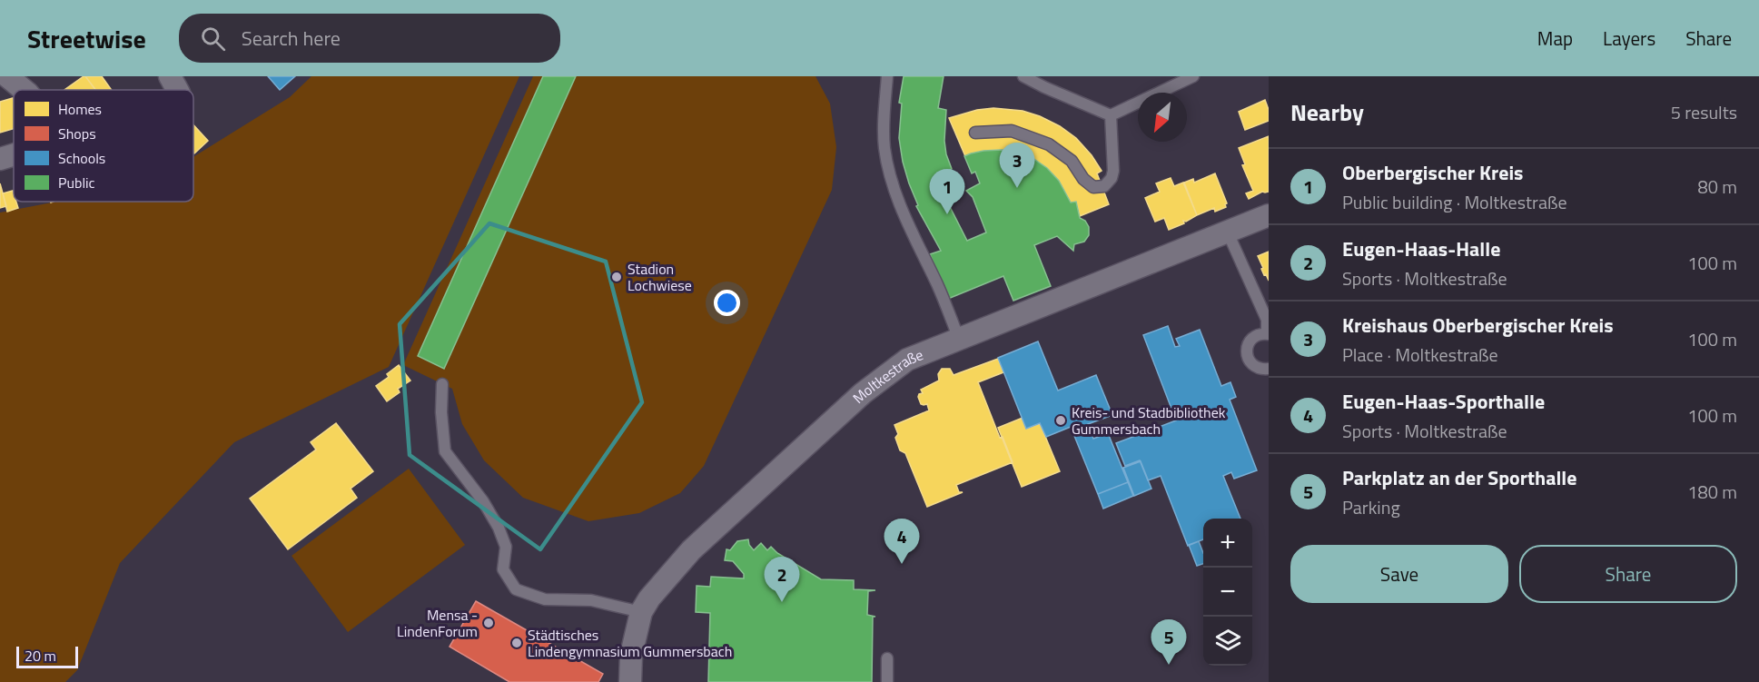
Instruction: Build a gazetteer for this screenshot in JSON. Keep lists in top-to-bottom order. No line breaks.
{"streets":{"street":["Moltkestraße"]},"places":["Stadion Lochwiese","Kreis- und Stadbibliothek Gummersbach","Mensa - LindenForum","Städtisches Lindengymnasium Gummersbach"],"legend":["Homes","Shops","Schools","Public"],"scale_bar":"20 m","north":"bottom left","page":{"header":"Streetwise","search":"Search here","nav":["Map","Layers","Share"],"heading":["Nearby","5 results"],"pins":["3","1","4","2","5"],"list":[{"mark":"1","name":"Oberbergischer Kreis","note":"Public building · Moltkestraße","value":"80 m"},{"mark":"2","name":"Eugen-Haas-Halle","note":"Sports · Moltkestraße","value":"100 m"},{"mark":"3","name":"Kreishaus Oberbergischer Kreis","note":"Place · Moltkestraße","value":"100 m"},{"mark":"4","name":"Eugen-Haas-Sporthalle","note":"Sports · Moltkestraße","value":"100 m"},{"mark":"5","name":"Parkplatz an der Sporthalle","note":"Parking","value":"180 m"}],"map_buttons":["+","−"],"buttons":["Save","Share"],"scale":"20 m"}}
